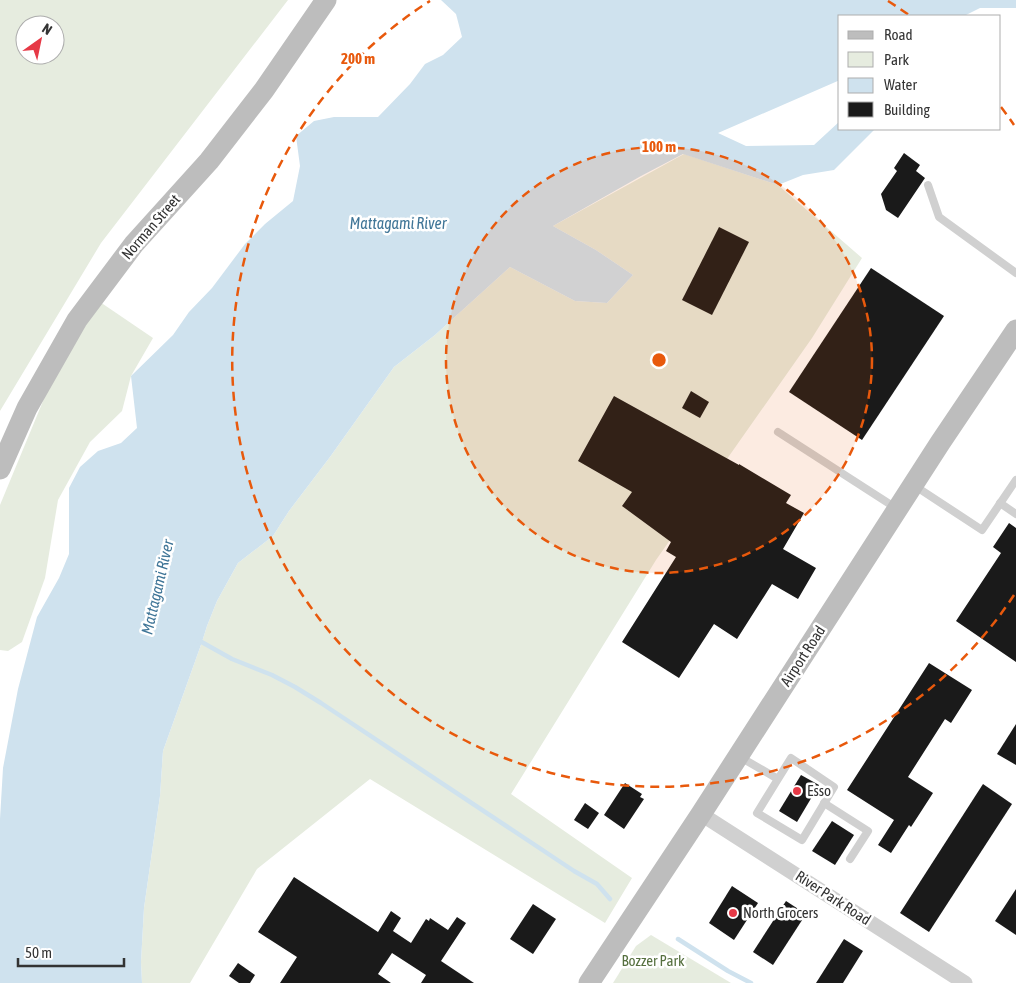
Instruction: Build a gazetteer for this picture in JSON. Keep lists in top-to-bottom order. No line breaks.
{"streets":{"main road":["Norman Street","Airport Road"],"street":["River Park Road"]},"crossings":[["Airport Road","River Park Road"]],"water":["Mattagami River"],"parks":["Bozzer Park"],"places":["Esso","North Grocers"],"legend":["Road","Park","Water","Building"],"scale_bar":"50 m","north":"top right","rings":["200 m","100 m"]}
